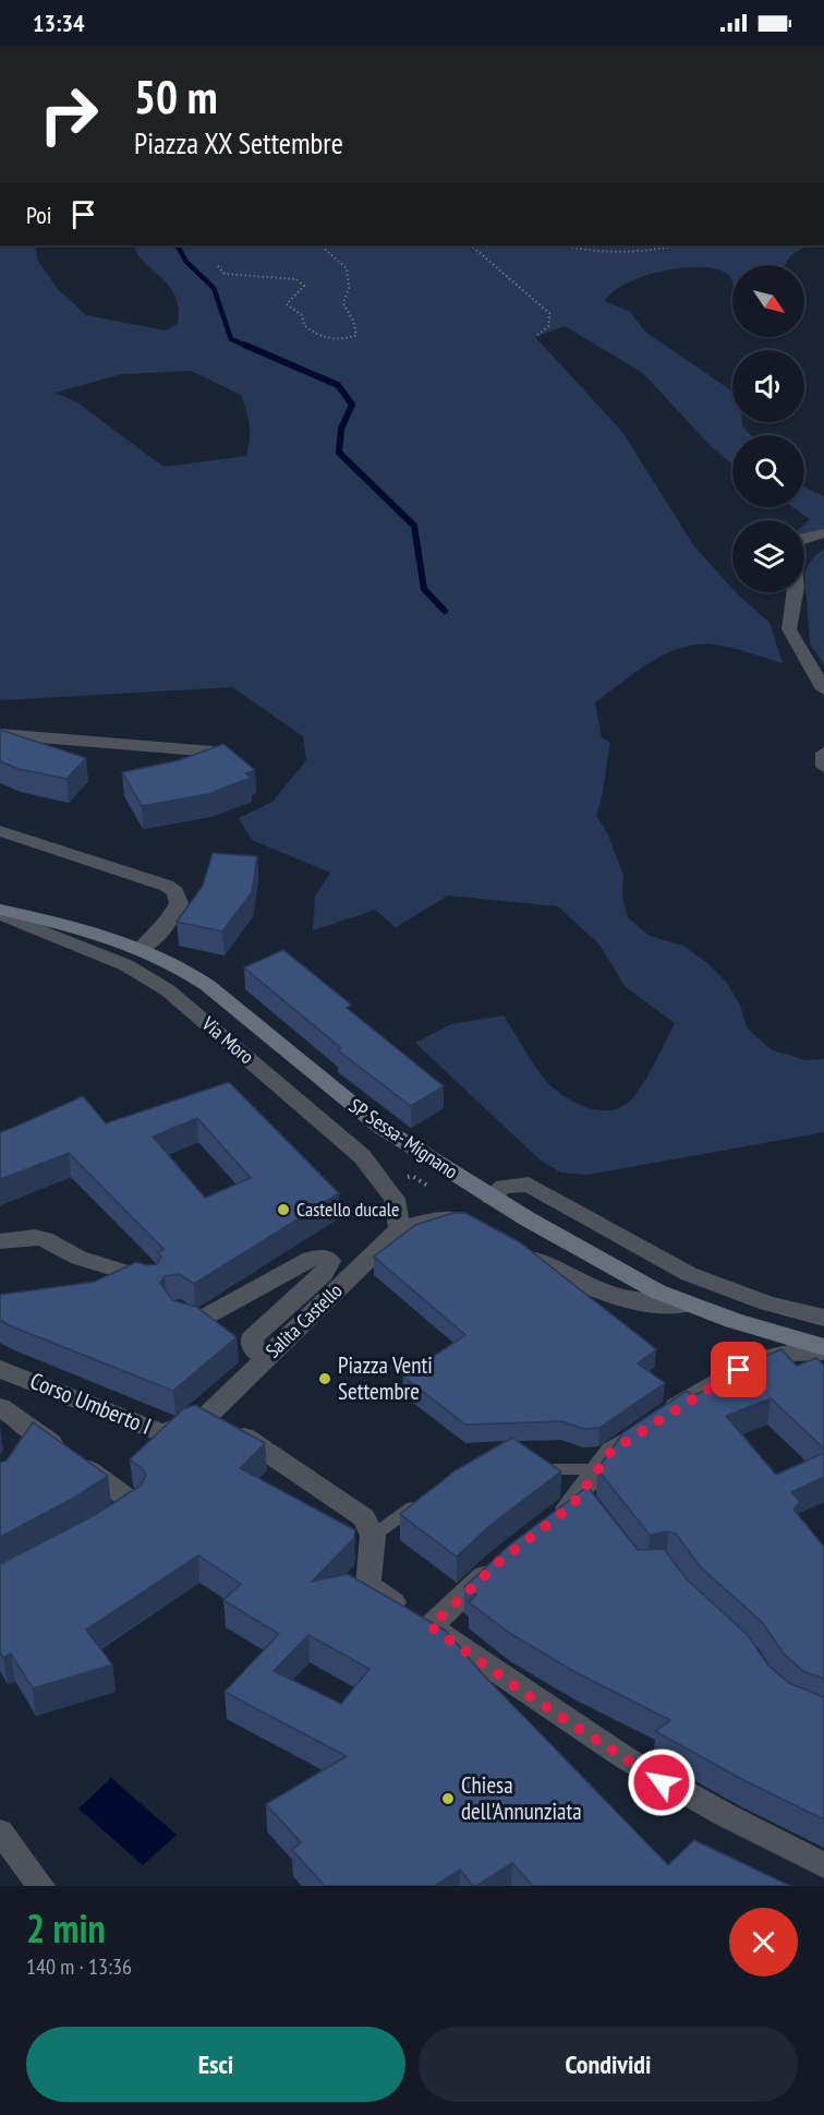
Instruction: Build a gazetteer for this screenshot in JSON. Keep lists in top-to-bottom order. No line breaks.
{"streets":{"street":["Via Moro","SP Sessa- Mignano","Salita Castello","Corso Umberto I"]},"crossings":[["Via Moro","SP Sessa- Mignano"],["Via Moro","Salita Castello"],["Salita Castello","Corso Umberto I"]],"places":["Castello ducale","Piazza Venti Settembre","Chiesa dell'Annunziata"],"north":"bottom right","page":{"status":"13:34","turn":["50 m","Piazza XX Settembre"],"then":"Poi","heading":["2 min","140 m · 13:36"],"buttons":["Esci","Condividi"]}}
